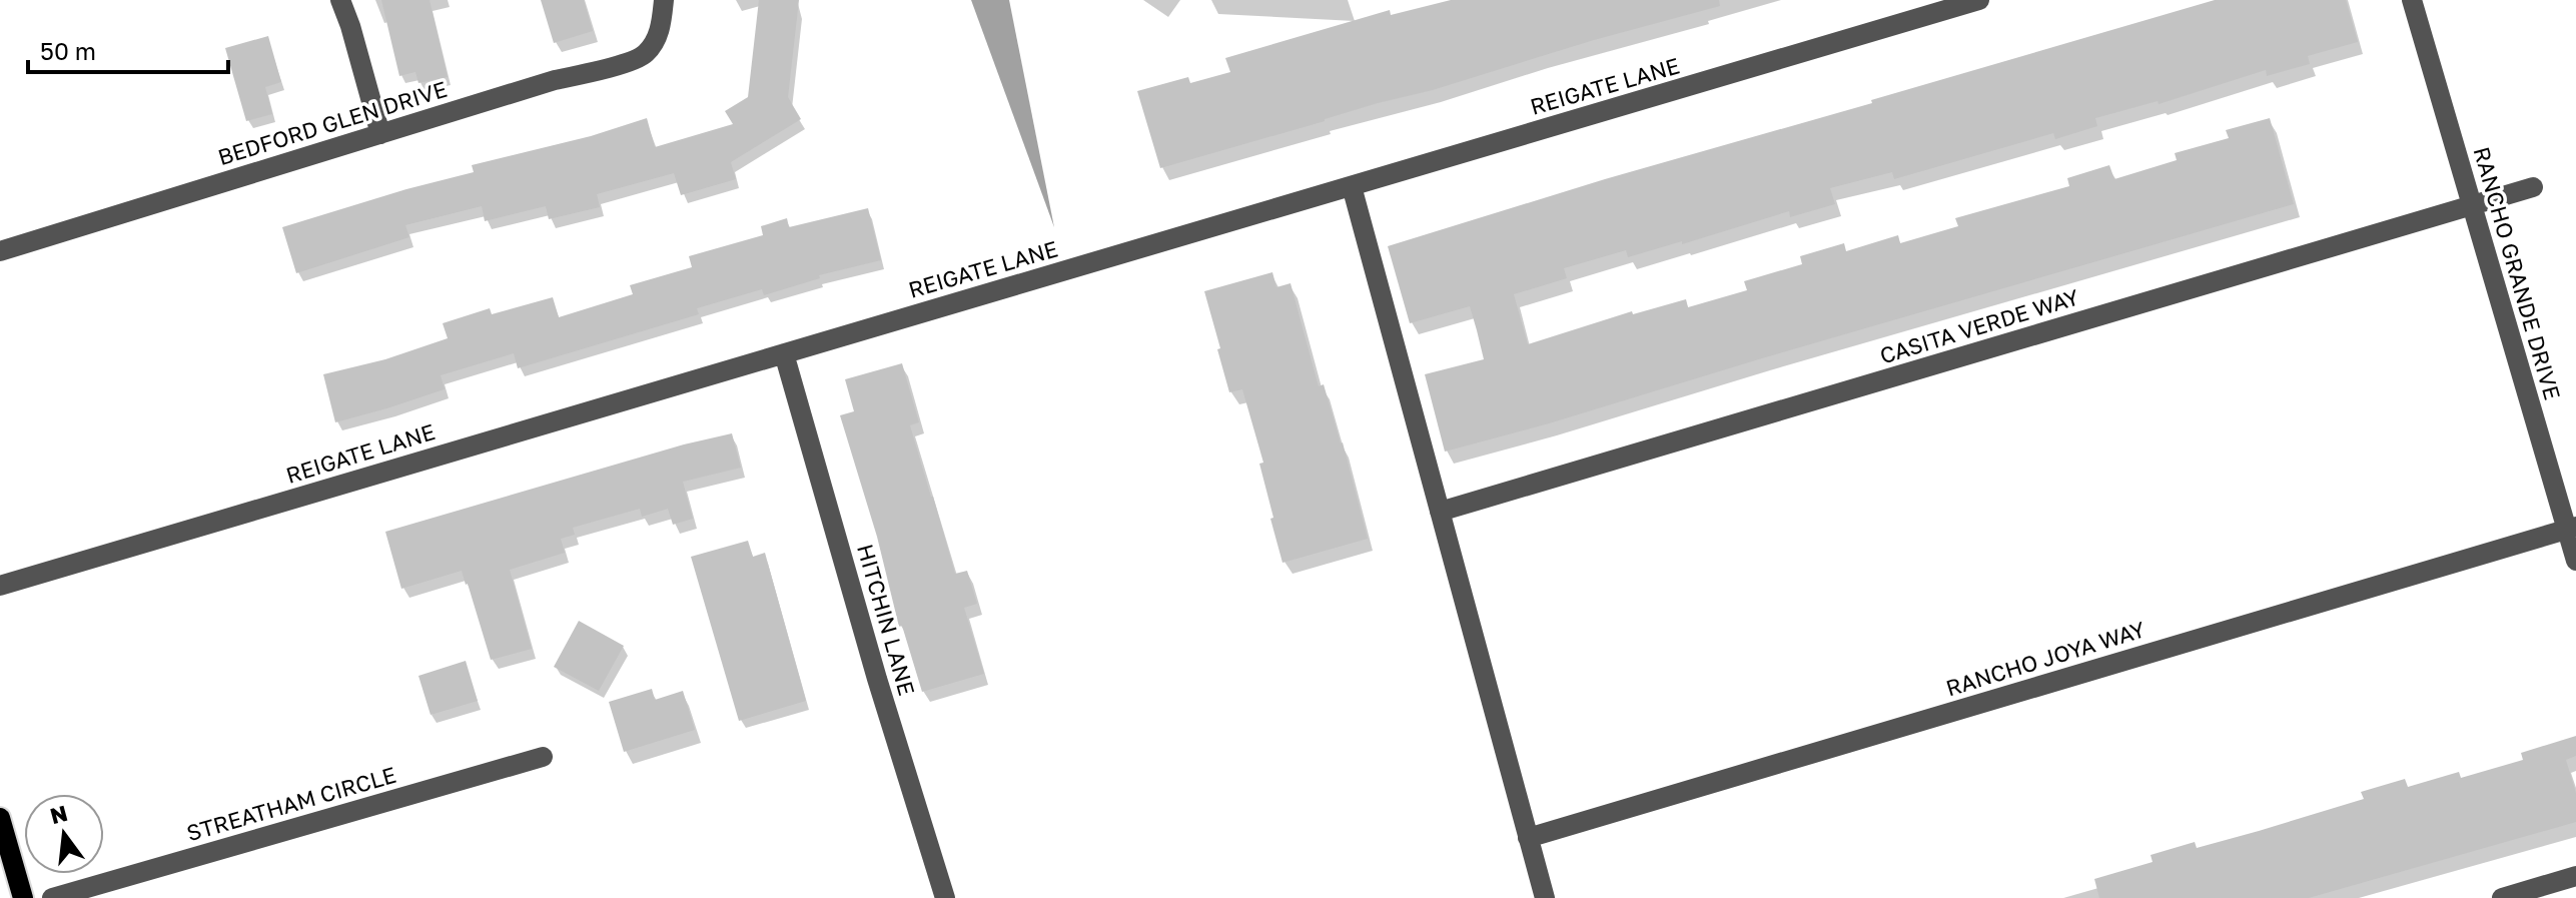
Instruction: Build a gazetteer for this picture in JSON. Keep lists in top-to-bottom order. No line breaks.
{"streets":{"street":["REIGATE LANE","BEDFORD GLEN DRIVE","RANCHO GRANDE DRIVE","CASITA VERDE WAY","HITCHIN LANE","RANCHO JOYA WAY","STREATHAM CIRCLE"]},"crossings":[["REIGATE LANE","HITCHIN LANE"],["RANCHO GRANDE DRIVE","CASITA VERDE WAY"],["RANCHO GRANDE DRIVE","RANCHO JOYA WAY"]],"scale_bar":"50 m","north":"top"}
